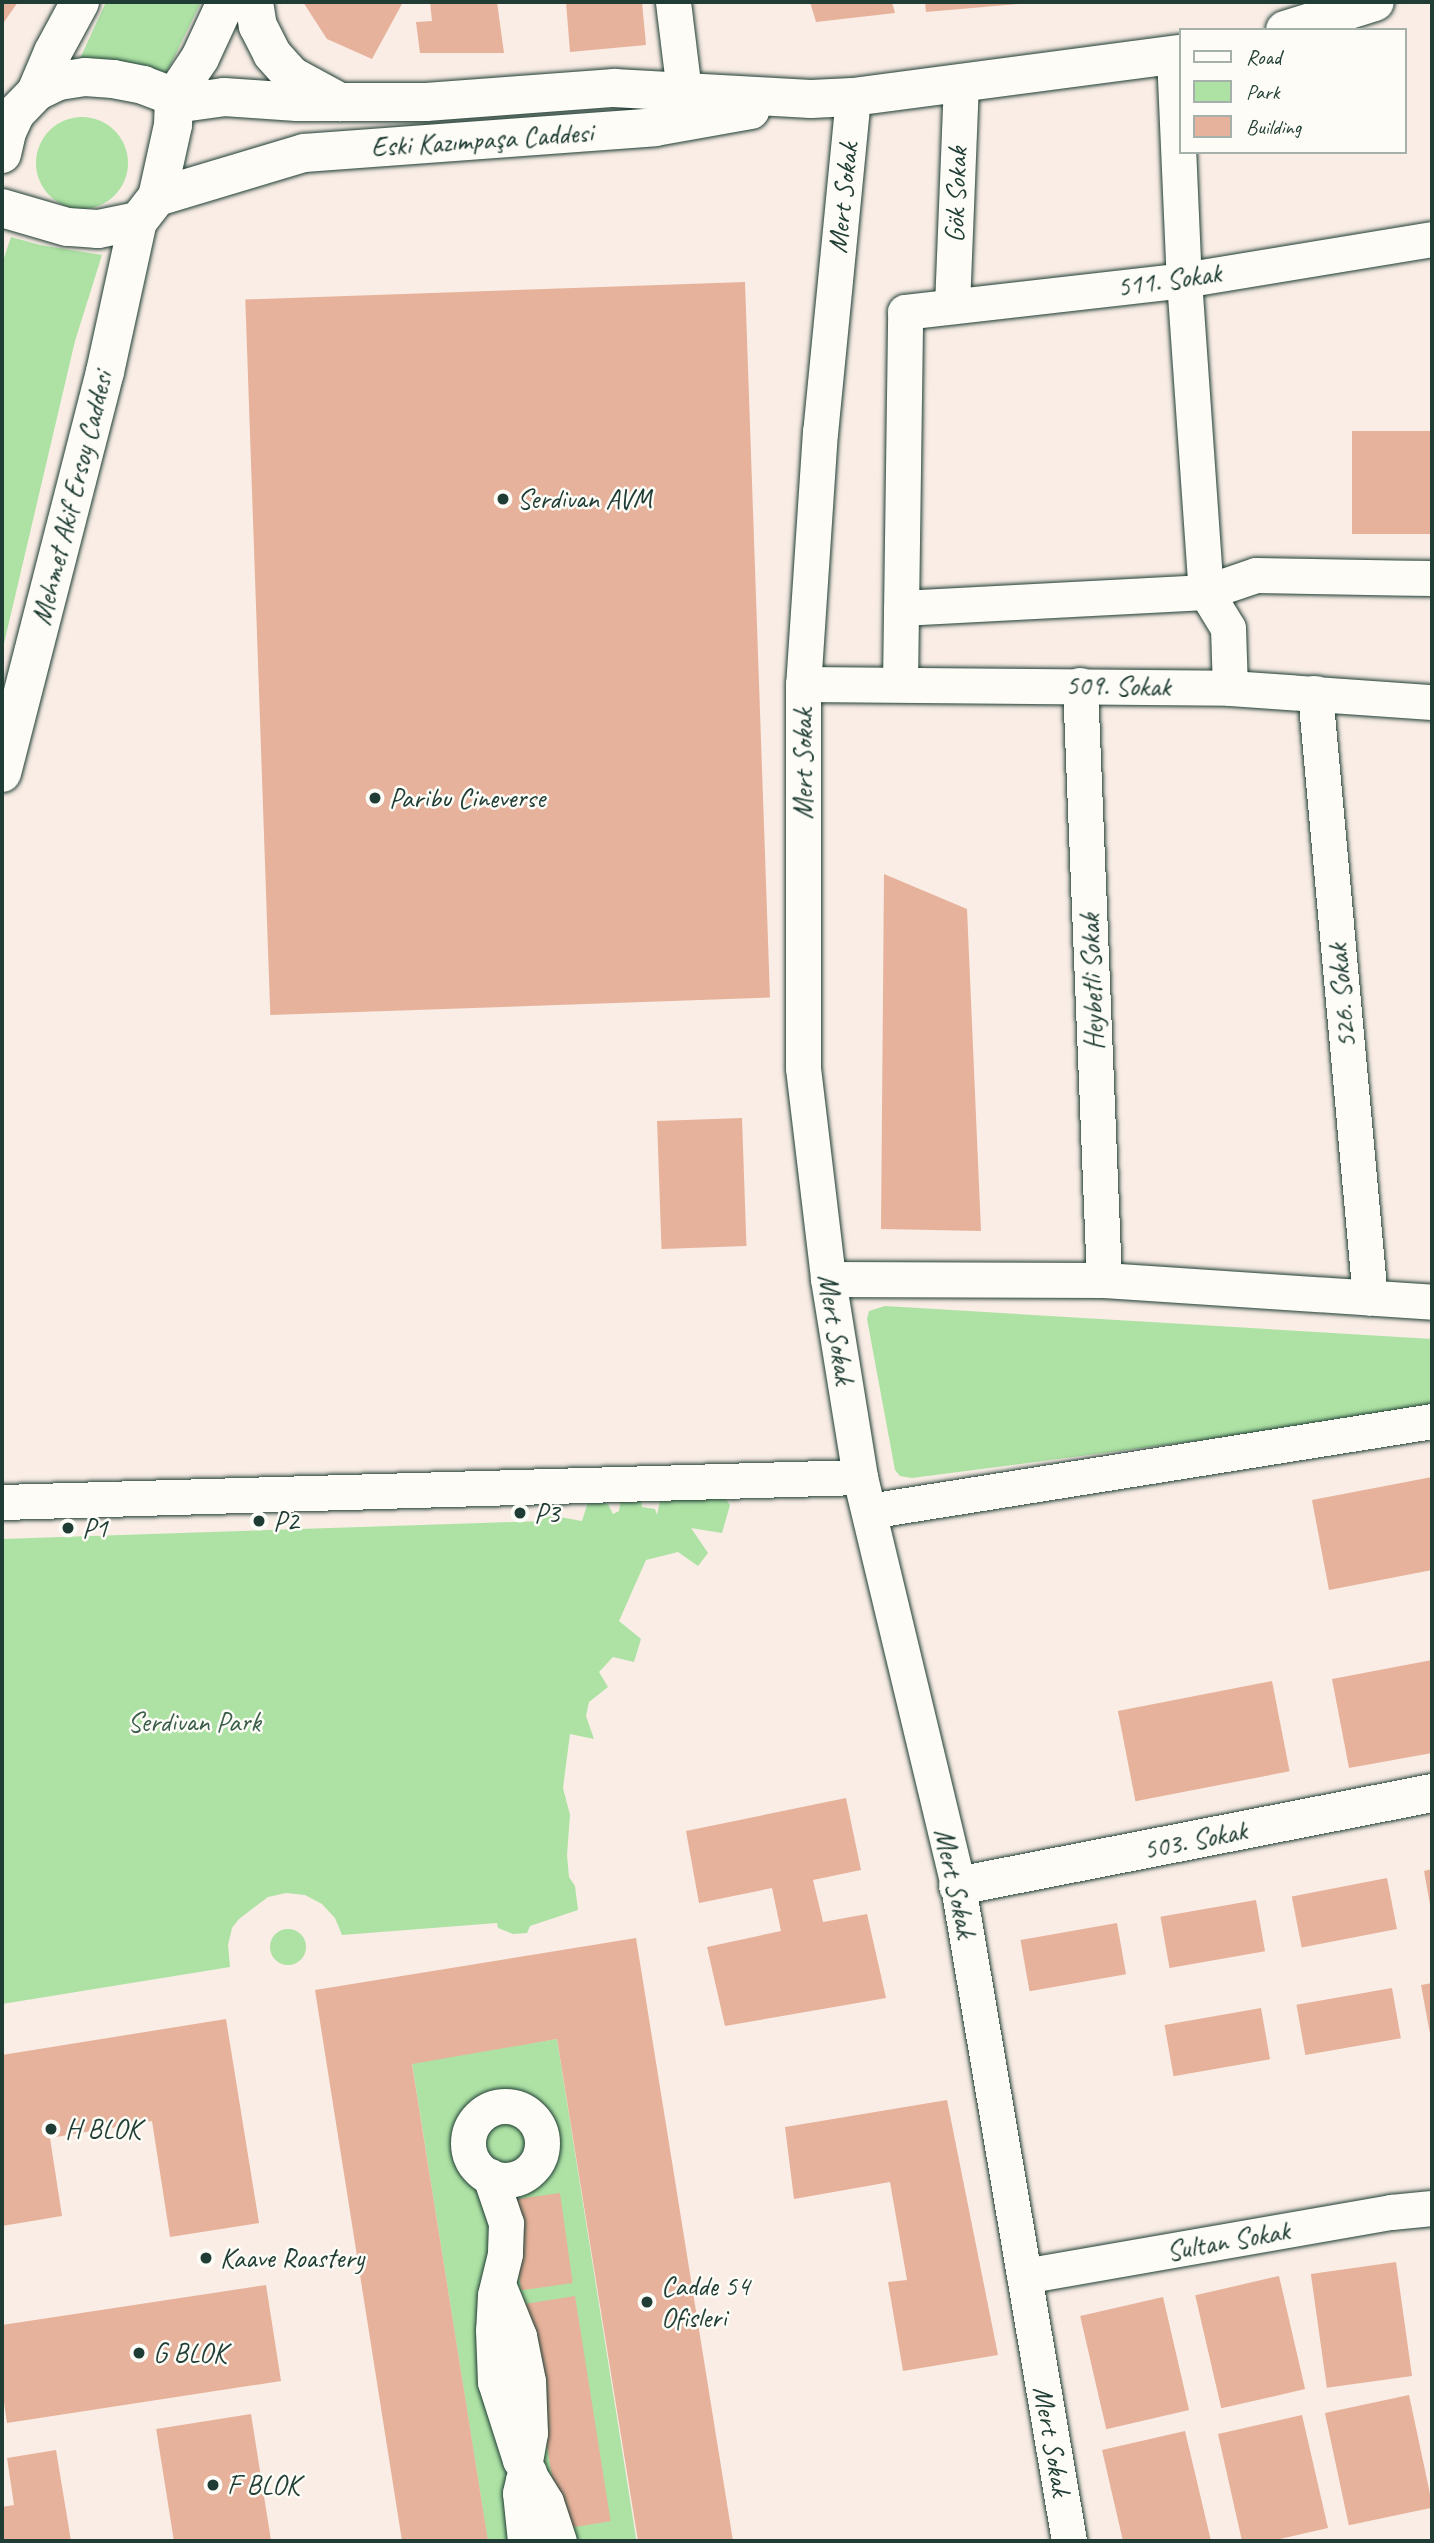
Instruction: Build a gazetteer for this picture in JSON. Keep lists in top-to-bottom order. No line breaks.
{"streets":{"street":["Eski Kazımpaşa Caddesi","Gök Sokak","Mert Sokak","511. Sokak","Mehmet Akif Ersoy Caddesi","509. Sokak","Heybetli Sokak","526. Sokak","503. Sokak","Sultan Sokak"]},"crossings":[["Eski Kazımpaşa Caddesi","Gök Sokak"],["Eski Kazımpaşa Caddesi","Mert Sokak"],["Eski Kazımpaşa Caddesi","Mehmet Akif Ersoy Caddesi"],["Gök Sokak","511. Sokak"],["Mert Sokak","509. Sokak"],["Mert Sokak","503. Sokak"],["Mert Sokak","Sultan Sokak"],["509. Sokak","Heybetli Sokak"],["509. Sokak","526. Sokak"]],"parks":["Serdivan Park"],"places":["Serdivan AVM","Paribu Cineverse","P3","P2","P1","H BLOK","Kaave Roastery","Cadde 54 Ofisleri","G BLOK","F BLOK"],"legend":["Road","Park","Building"]}
